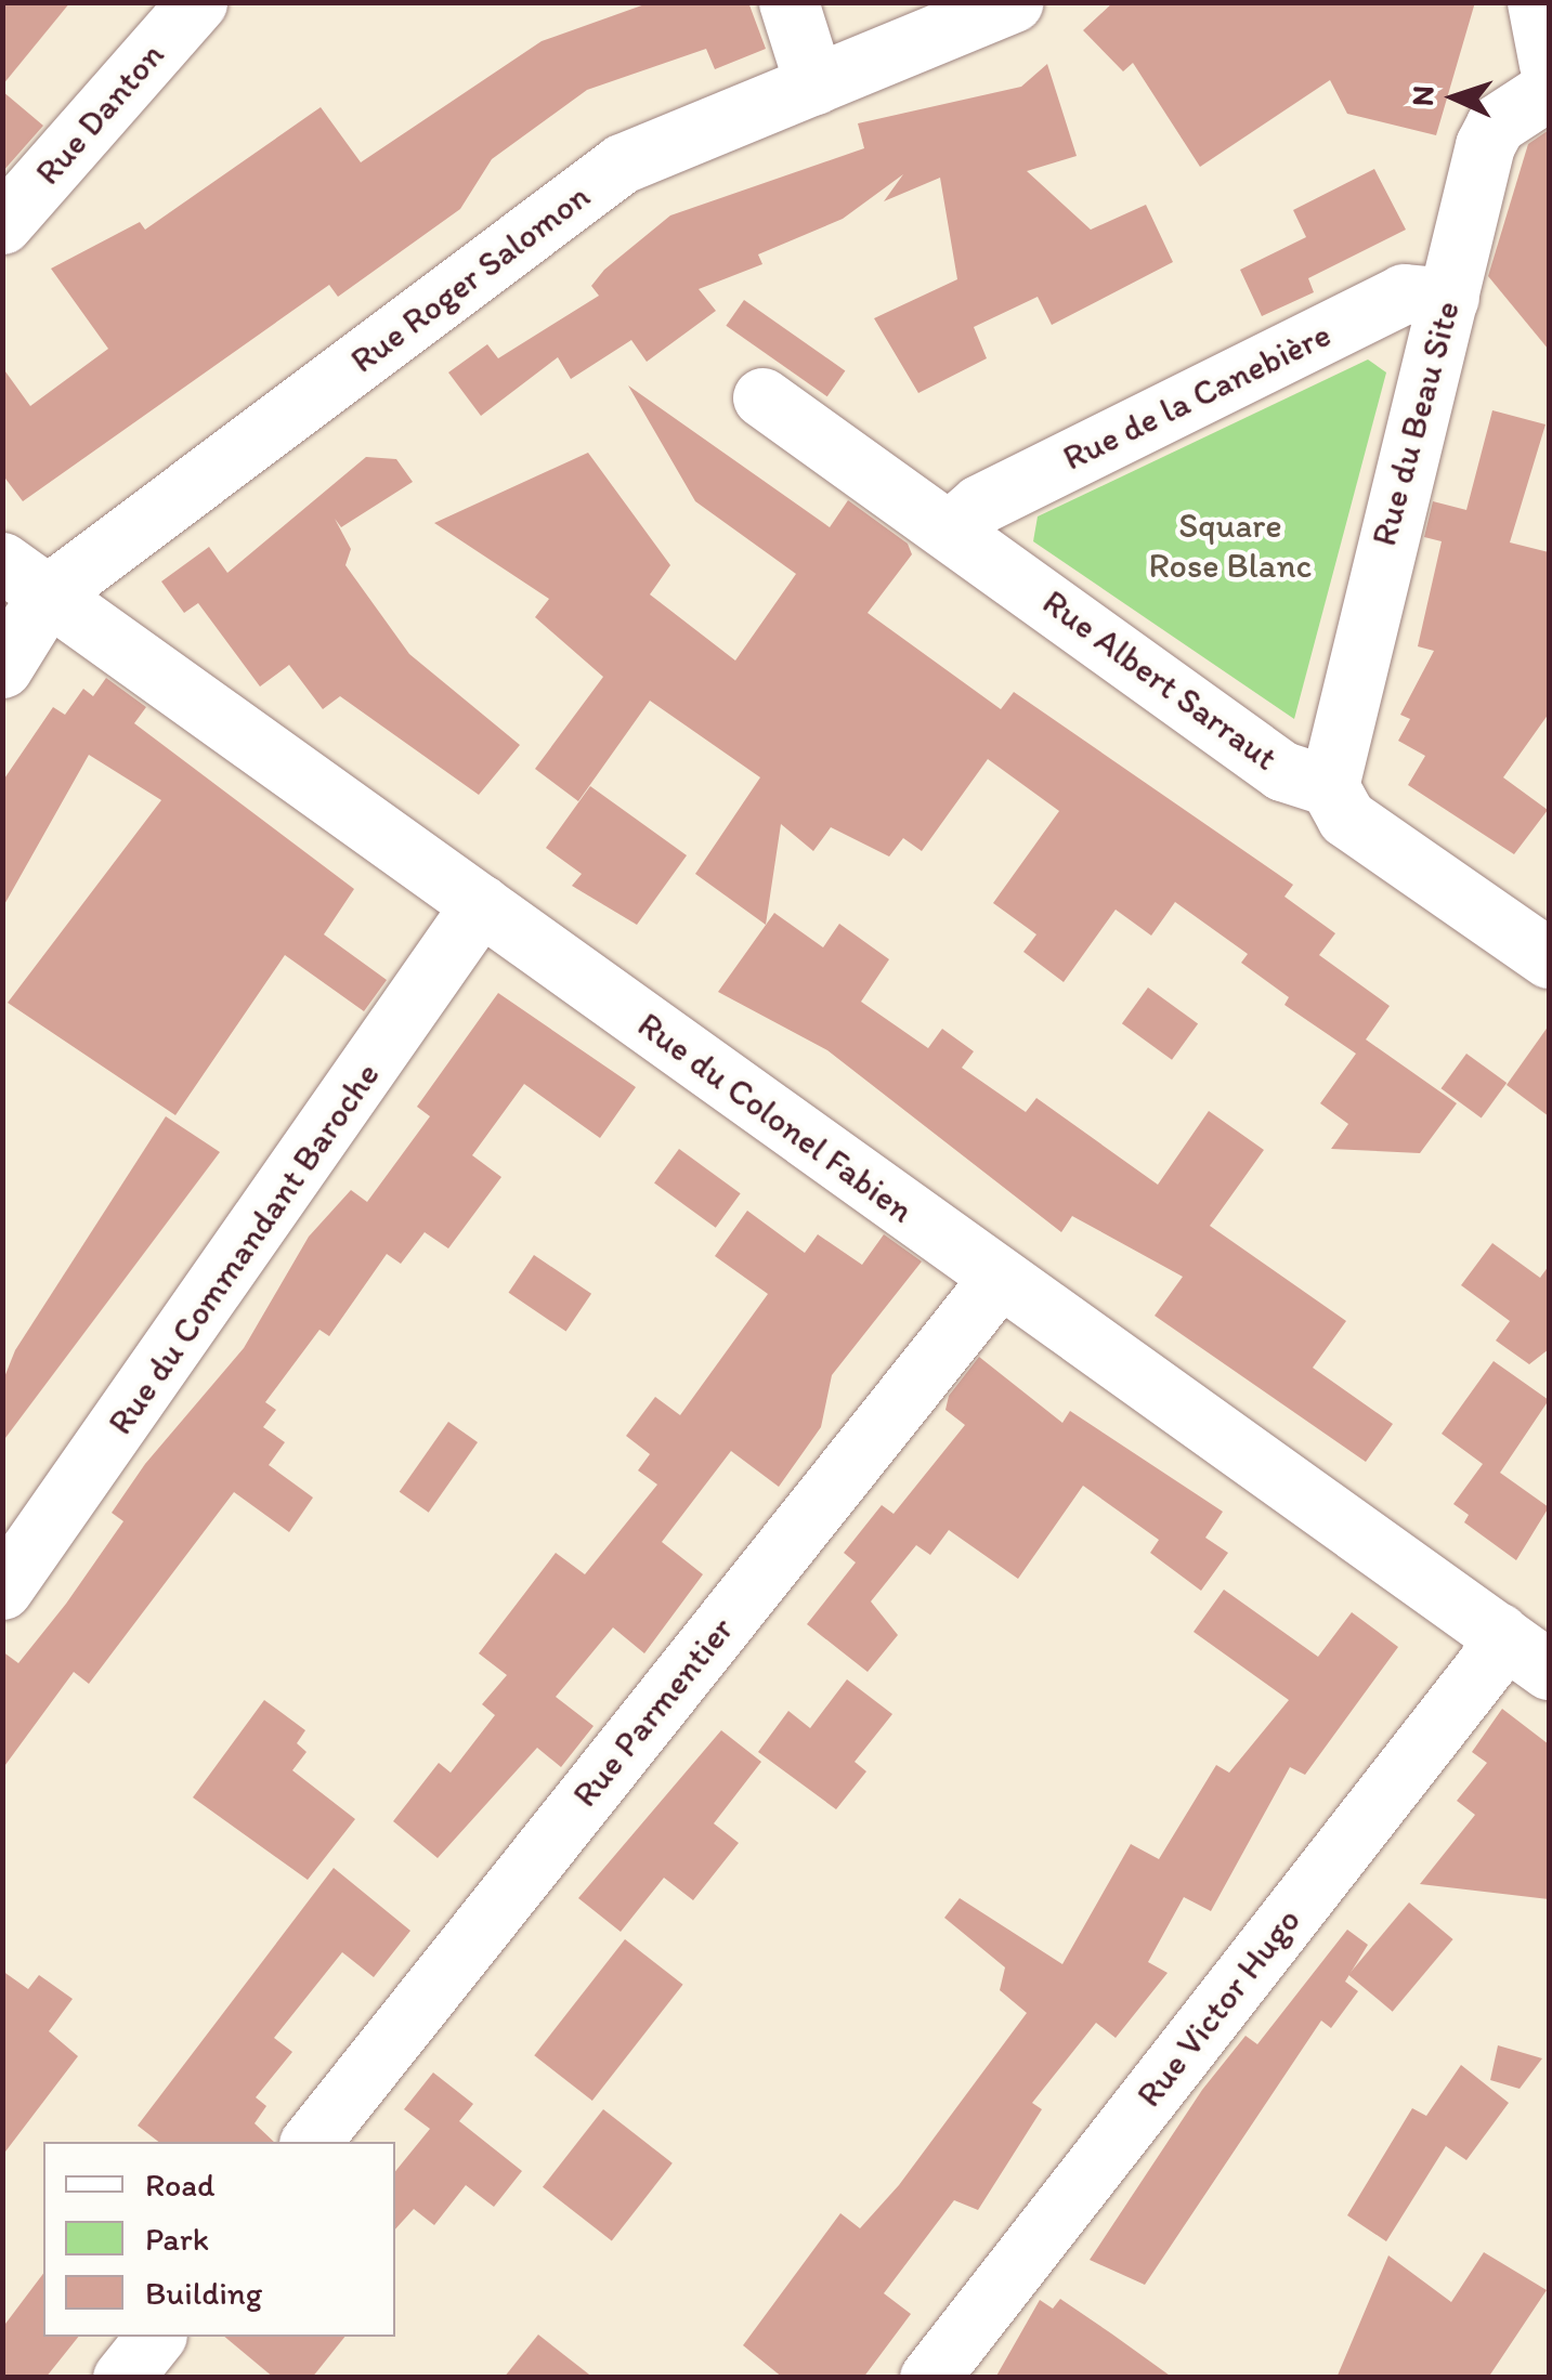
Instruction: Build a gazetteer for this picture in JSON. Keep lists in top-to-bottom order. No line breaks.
{"streets":{"street":["Rue Danton","Rue Roger Salomon","Rue de la Canebière","Rue du Beau Site","Rue Albert Sarraut","Rue du Colonel Fabien","Rue du Commandant Baroche","Rue Parmentier","Rue Victor Hugo"]},"crossings":[["Rue Roger Salomon","Rue du Colonel Fabien"],["Rue de la Canebière","Rue du Beau Site"],["Rue de la Canebière","Rue Albert Sarraut"],["Rue du Beau Site","Rue Albert Sarraut"],["Rue du Colonel Fabien","Rue du Commandant Baroche"],["Rue du Colonel Fabien","Rue Parmentier"],["Rue du Colonel Fabien","Rue Victor Hugo"]],"parks":["Square Rose Blanc"],"legend":["Road","Park","Building"],"north":"left"}
